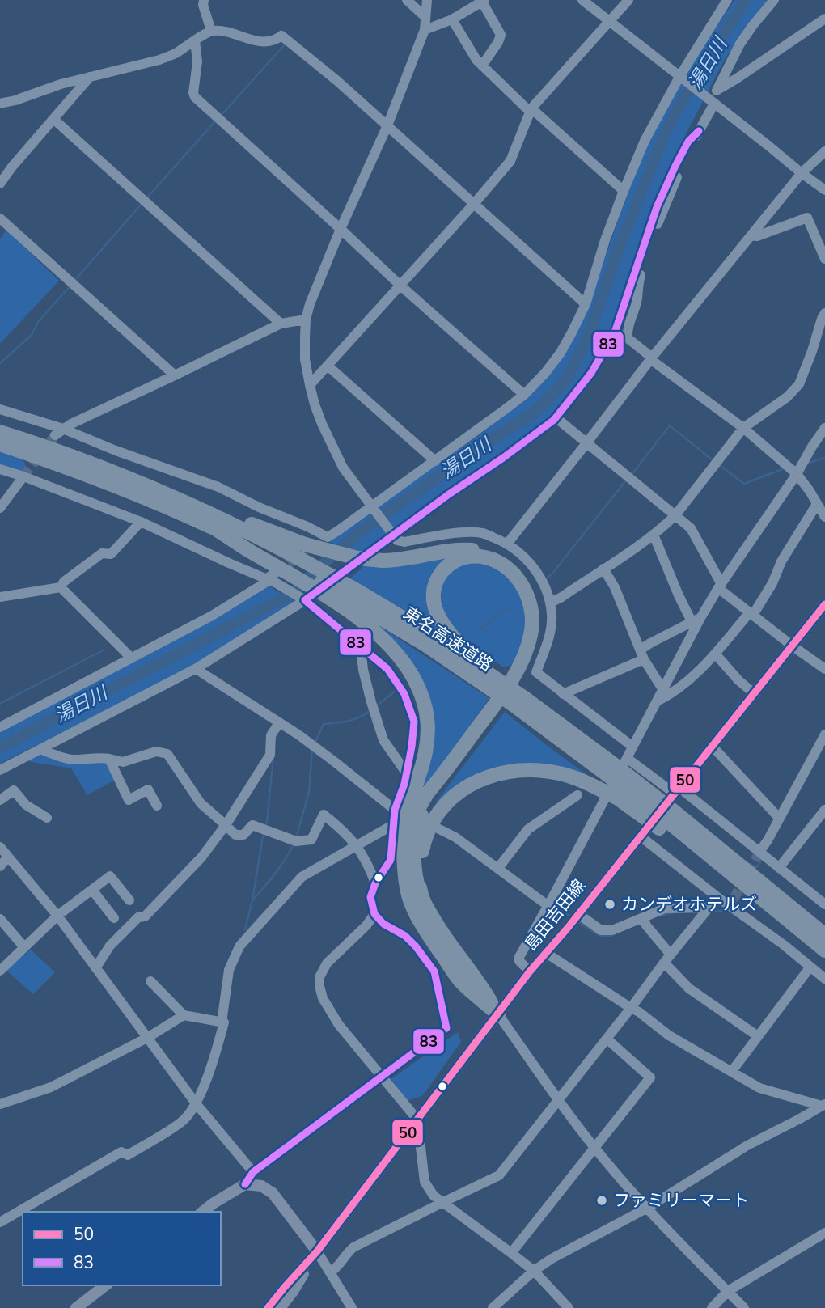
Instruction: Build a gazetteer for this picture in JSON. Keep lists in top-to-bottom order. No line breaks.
{"streets":{"highway":["東名高速道路"],"main road":["島田吉田線"]},"water":["湯日川"],"places":["カンデオホテルズ","ファミリーマート"],"lines":["transit line 83","transit line 50"],"legend":["50","83"]}
